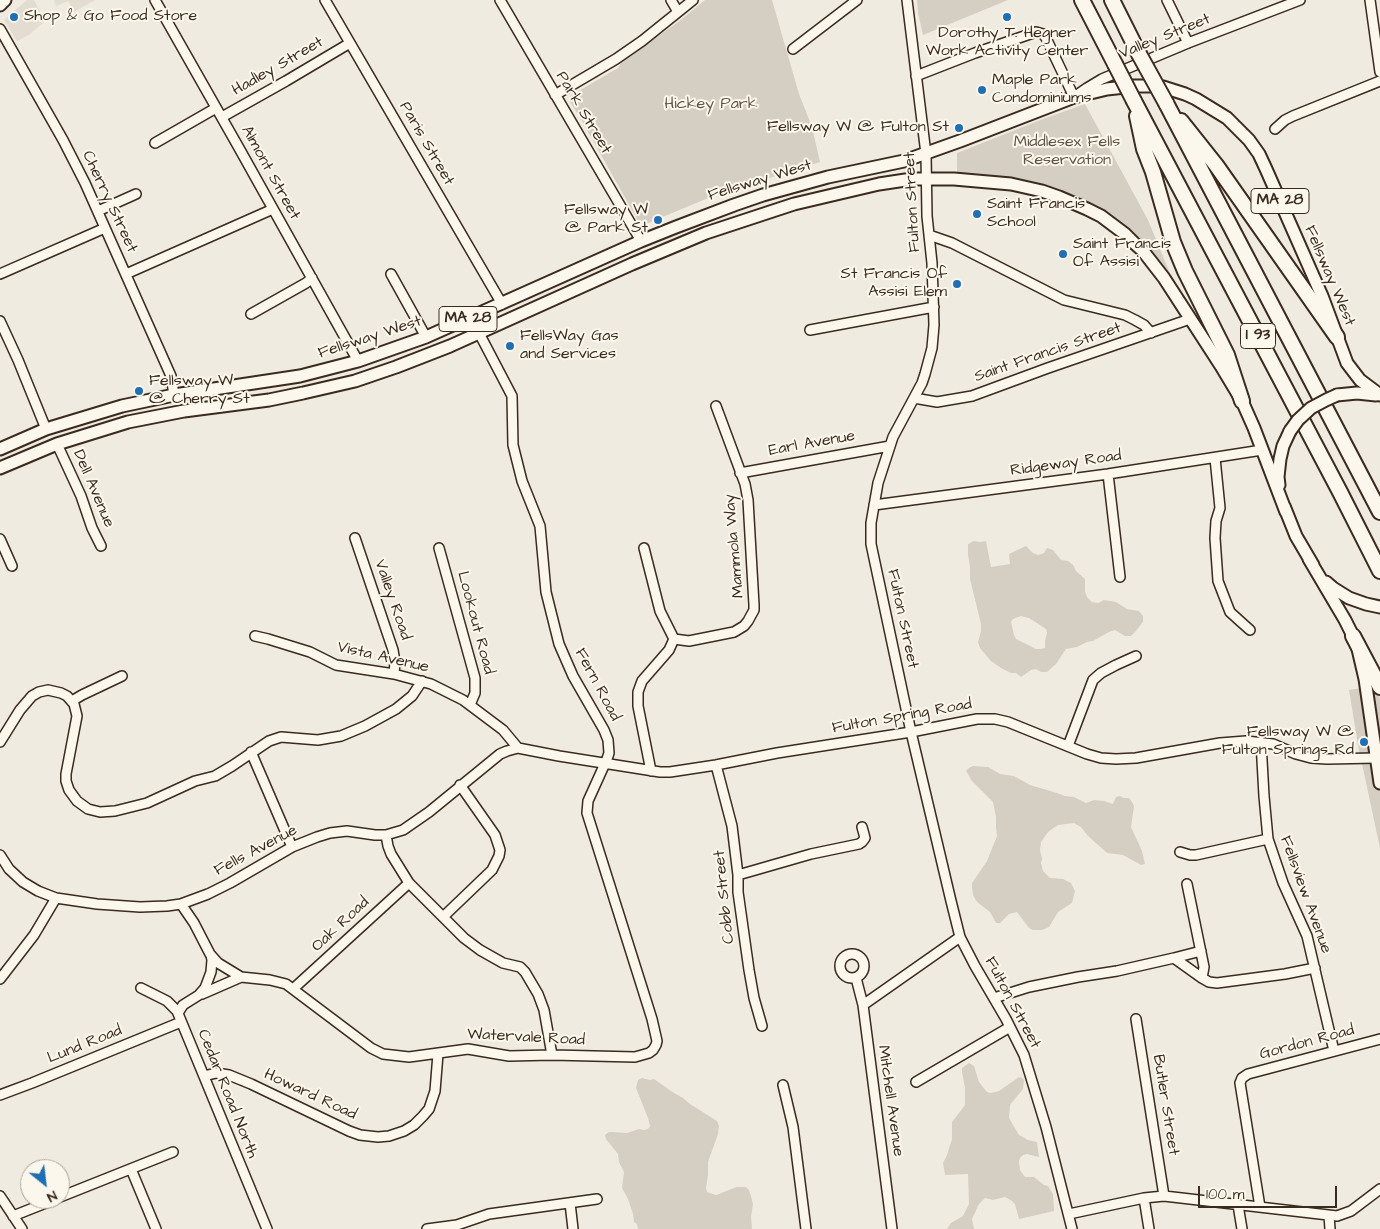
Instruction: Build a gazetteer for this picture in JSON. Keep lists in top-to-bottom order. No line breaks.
{"streets":{"highway":["I 93"],"main road":["Fellsway West","MA 28"],"street":["Valley Street","Hadley Street","Park Street","Paris Street","Almont Street","Cherry Street","Fulton Street","Saint Francis Street","Earl Avenue","Ridgeway Road","Dell Avenue","Mammola Way","Valley Road","Lookout Road","Vista Avenue","Fern Road","Fulton Spring Road","Fells Avenue","Fellsview Avenue","Cobb Street","Oak Road","Watervale Road","Gordon Road","Lund Road","Cedar Road North","Howard Road","Mitchell Avenue","Butler Street"]},"crossings":[["Valley Street","Fellsway West"],["Hadley Street","Paris Street"],["Hadley Street","Almont Street"],["Park Street","Fellsway West"],["Paris Street","Fellsway West"],["Almont Street","Fellsway West"],["Fellsway West","MA 28"],["Fellsway West","Cherry Street"],["Fellsway West","Fulton Street"],["Fellsway West","Saint Francis Street"],["Fellsway West","Ridgeway Road"],["Fellsway West","Dell Avenue"],["Fellsway West","Fern Road"],["MA 28","Fulton Spring Road"],["Fulton Street","Saint Francis Street"],["Fulton Street","Earl Avenue"],["Fulton Street","Ridgeway Road"],["Fulton Street","Fulton Spring Road"],["Earl Avenue","Mammola Way"],["Valley Road","Vista Avenue"],["Lookout Road","Vista Avenue"],["Vista Avenue","Fells Avenue"],["Fern Road","Fulton Spring Road"],["Fern Road","Watervale Road"],["Fulton Spring Road","Fellsview Avenue"],["Fulton Spring Road","Cobb Street"],["Fells Avenue","Watervale Road"],["Fellsview Avenue","Gordon Road"],["Oak Road","Watervale Road"],["Watervale Road","Lund Road"],["Watervale Road","Howard Road"],["Lund Road","Cedar Road North"],["Cedar Road North","Howard Road"]],"parks":["Hickey Park","Middlesex Fells Reservation"],"places":["Shop & Go Food Store","Dorothy T. Hegner Work Activity Center","Maple Park Condominiums","Fellsway W @ Fulton St","Saint Francis School","Fellsway W @ Park St","Saint Francis Of Assisi","St Francis Of Assisi Elem","FellsWay Gas and Services","Fellsway W @ Cherry St","Fellsway W @ Fulton Springs Rd"],"scale_bar":"100 m","north":"bottom right"}
